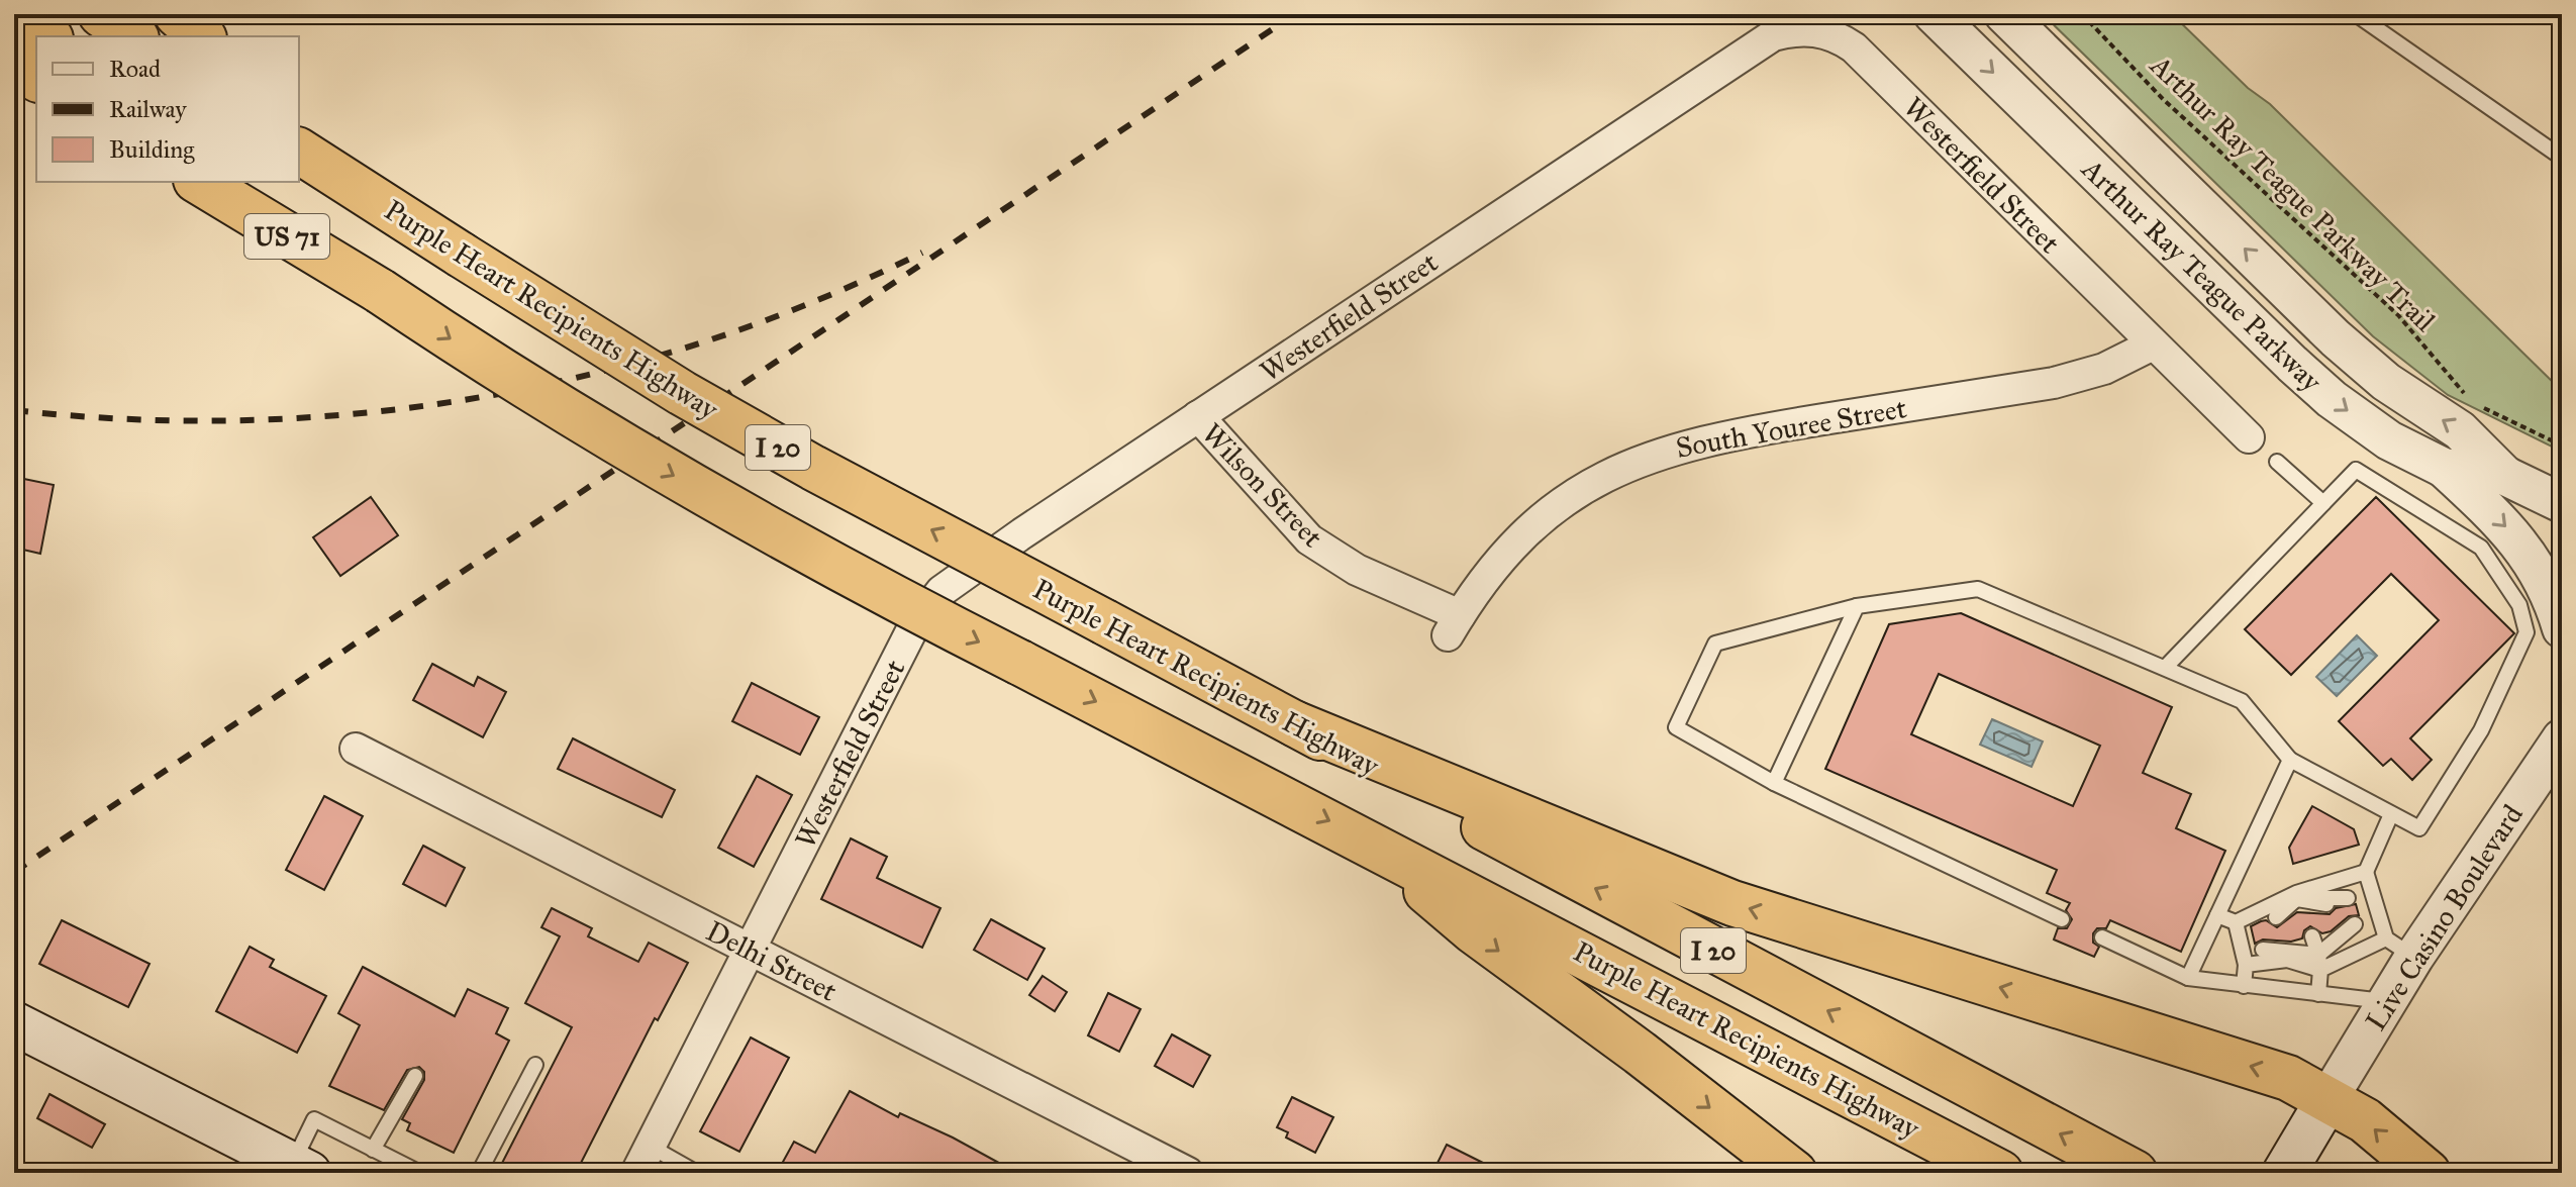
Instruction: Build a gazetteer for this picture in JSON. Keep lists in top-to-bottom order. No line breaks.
{"streets":{"highway":["US 71","Purple Heart Recipients Highway","I 20"],"street":["Westerfield Street","Arthur Ray Teague Parkway","South Youree Street","Wilson Street","Live Casino Boulevard","Delhi Street"],"path":["Arthur Ray Teague Parkway Trail"]},"crossings":[["Westerfield Street","South Youree Street"],["Westerfield Street","Wilson Street"],["Westerfield Street","Delhi Street"],["US 71","Purple Heart Recipients Highway"],["South Youree Street","Wilson Street"]],"legend":["Road","Railway","Building"]}
